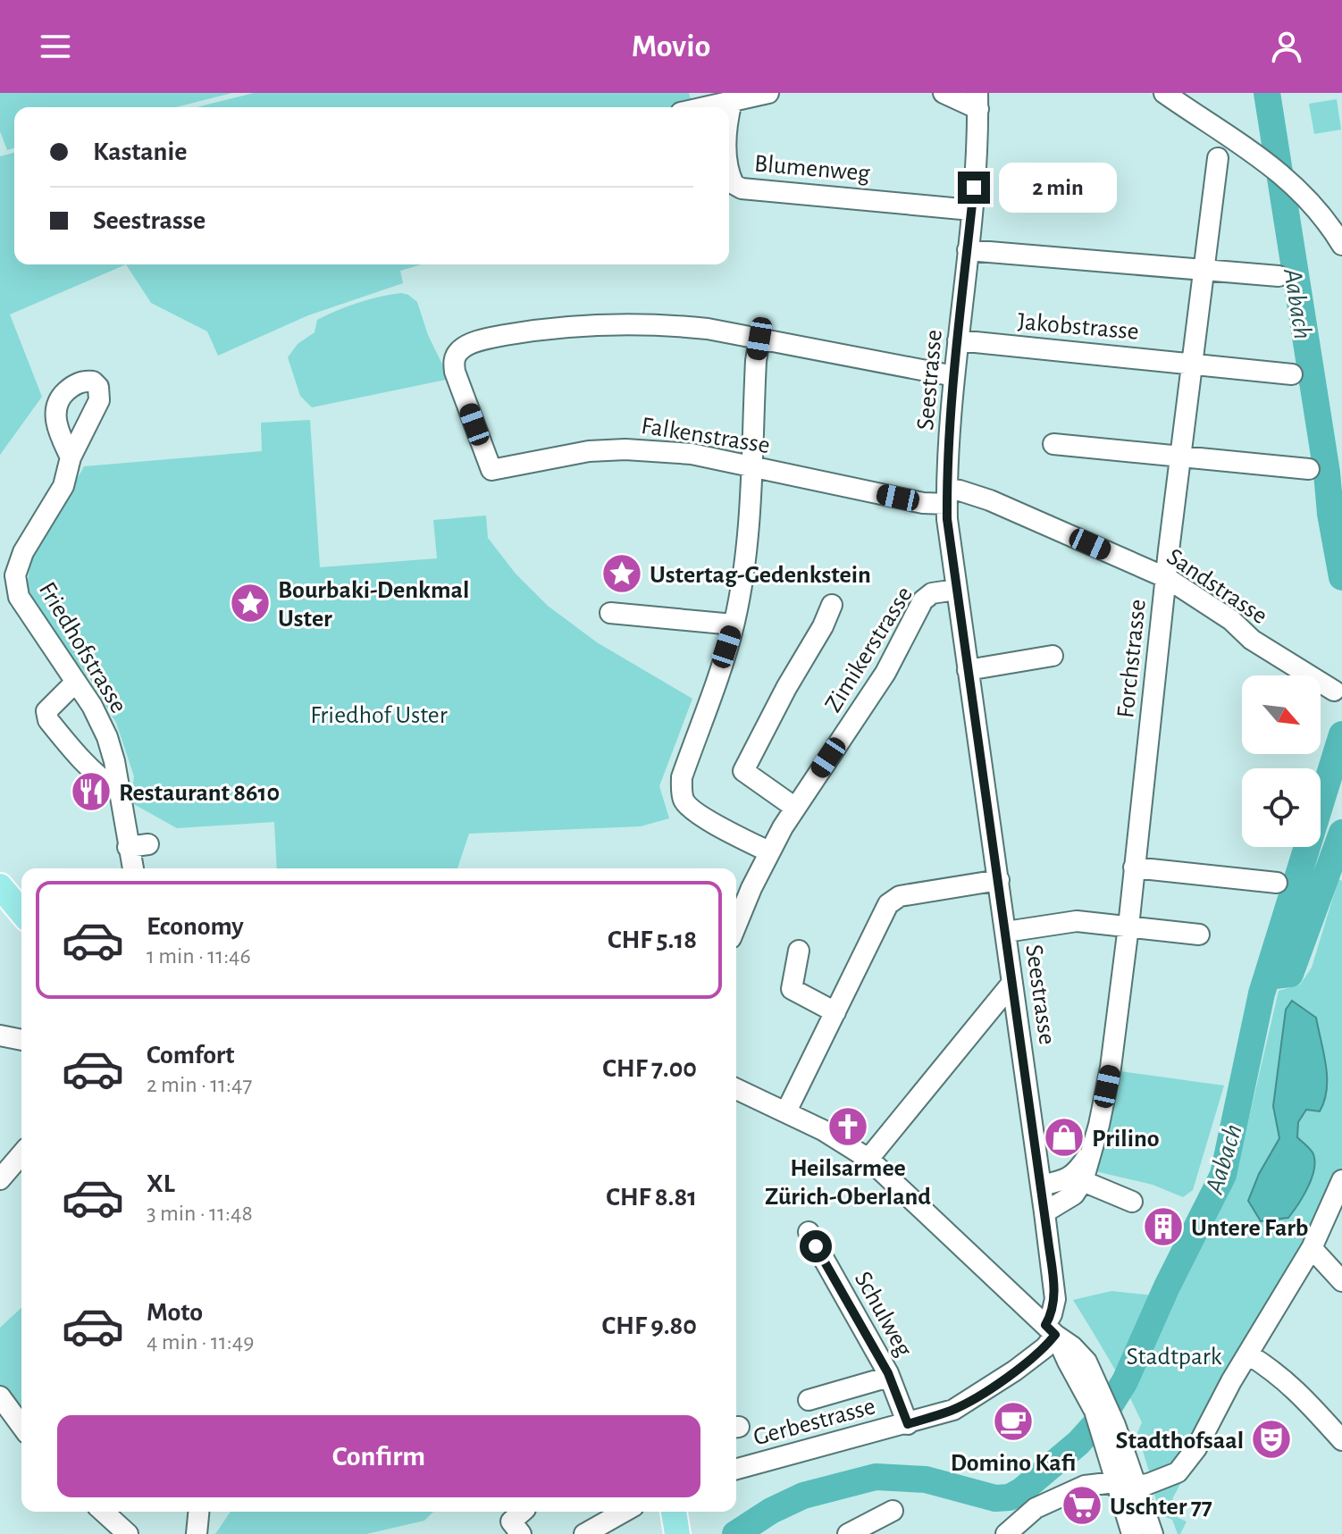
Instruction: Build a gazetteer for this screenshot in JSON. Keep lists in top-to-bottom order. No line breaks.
{"streets":{"street":["Blumenweg","Jakobstrasse","Seestrasse","Falkenstrasse","Sandstrasse","Friedhofstrasse","Zimikerstrasse","Forchstrasse","Schulweg","Gerbestrasse"]},"crossings":[["Blumenweg","Seestrasse"],["Jakobstrasse","Seestrasse"],["Jakobstrasse","Forchstrasse"],["Seestrasse","Falkenstrasse"],["Seestrasse","Sandstrasse"],["Seestrasse","Zimikerstrasse"],["Seestrasse","Forchstrasse"],["Seestrasse","Gerbestrasse"],["Falkenstrasse","Sandstrasse"],["Sandstrasse","Forchstrasse"],["Schulweg","Gerbestrasse"]],"water":["Aabach"],"parks":["Friedhof Uster","Stadtpark"],"places":{"place":["Ustertag-Gedenkstein","Bourbaki-Denkmal Uster"],"restaurant":["Restaurant 8610"],"church":["Heilsarmee Zürich-Oberland"],"shop":["Prilino"],"building":["Untere Farb"],"cafe":["Domino Kafi"],"theatre":["Stadthofsaal"],"supermarket":["Uschter 77"]},"north":"bottom right","page":{"header":"Movio","banner":["Kastanie","Seestrasse"],"bubble":"2 min","list":[{"name":"Economy","note":"1 min · 11:46","value":"CHF 5.18"},{"name":"Comfort","note":"2 min · 11:47","value":"CHF 7.00"},{"name":"XL","note":"3 min · 11:48","value":"CHF 8.81"},{"name":"Moto","note":"4 min · 11:49","value":"CHF 9.80"}],"buttons":"Confirm"}}
